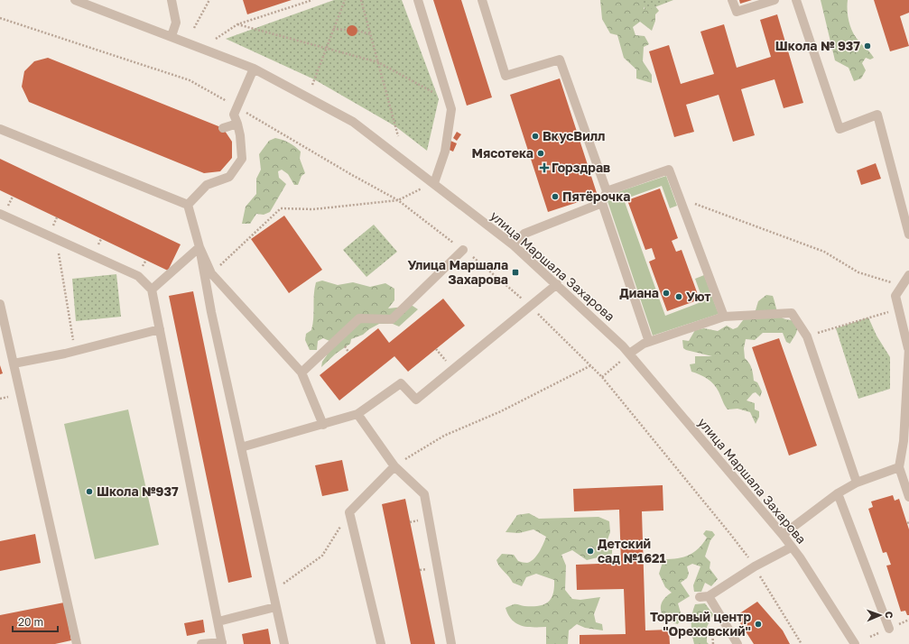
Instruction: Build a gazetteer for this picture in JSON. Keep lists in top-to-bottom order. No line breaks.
{"streets":{"street":["улица Маршала Захарова"]},"places":{"other":["Школа № 937","ВкусВилл","Мясотека","Пятёрочка","Диана","Уют","Школа №937","Детский сад №1621","Торговый центр \"Ореховский\""],"health":["Горздрав"],"transit":["Улица Маршала Захарова"]},"scale_bar":"20 m","north":"right"}
